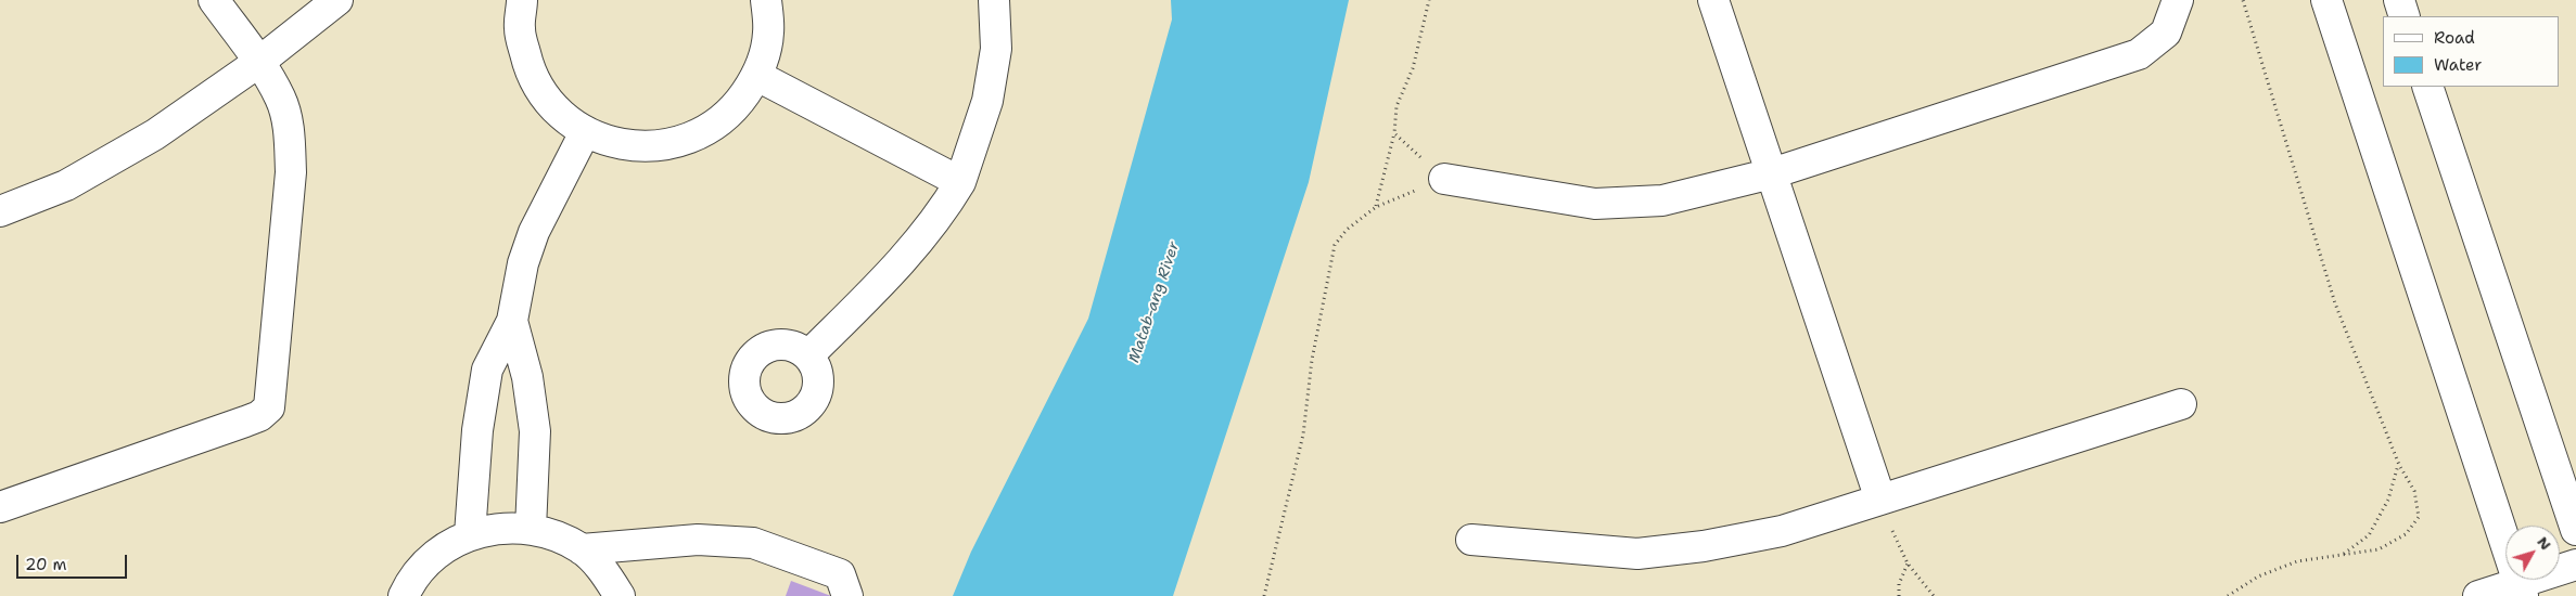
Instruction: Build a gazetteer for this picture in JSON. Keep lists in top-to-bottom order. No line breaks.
{"water":["Matab-ang River"],"legend":["Road","Water"],"scale_bar":"20 m","north":"top right"}
